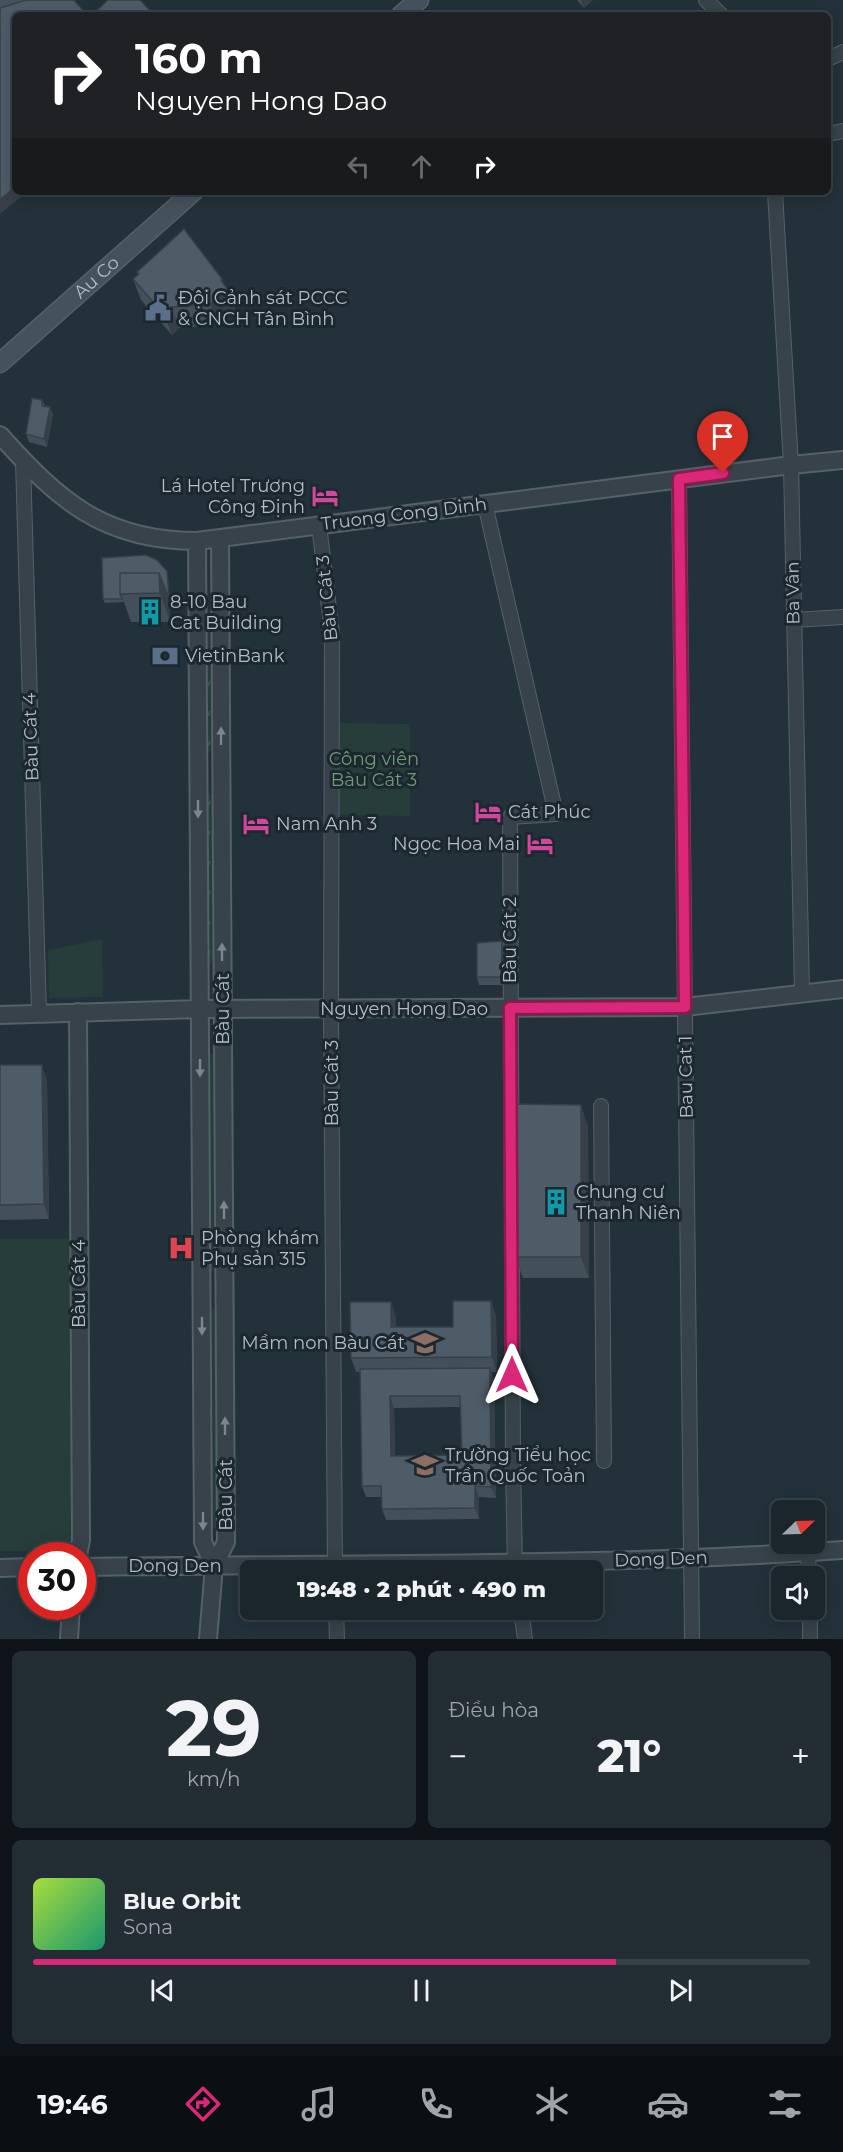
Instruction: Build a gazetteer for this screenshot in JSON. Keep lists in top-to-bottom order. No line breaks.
{"streets":{"main road":["Au Co"],"street":["Truong Cong Dinh","Ba Vân","Bàu Cát 3","Bàu Cát 4","Bàu Cát 2","Bàu Cát","Nguyen Hong Dao","Bau Cat 1","Dong Den"]},"crossings":[["Truong Cong Dinh","Ba Vân"],["Truong Cong Dinh","Bàu Cát 3"],["Truong Cong Dinh","Bàu Cát 4"],["Truong Cong Dinh","Bàu Cát 2"],["Truong Cong Dinh","Bàu Cát"],["Truong Cong Dinh","Bau Cat 1"],["Ba Vân","Nguyen Hong Dao"],["Bàu Cát 3","Nguyen Hong Dao"],["Bàu Cát 4","Nguyen Hong Dao"],["Bàu Cát 2","Nguyen Hong Dao"],["Bàu Cát","Nguyen Hong Dao"],["Bàu Cát","Dong Den"],["Nguyen Hong Dao","Bau Cat 1"],["Bau Cat 1","Dong Den"]],"parks":["Công viên Bàu Cát 3"],"places":{"public building":["Đội Cảnh sát PCCC & CNCH Tân Bình"],"hotel":["Lá Hotel Trương Công Định","Cát Phúc","Nam Anh 3","Ngọc Hoa Mai"],"building":["8-10 Bau Cat Building","Chung cư Thanh Niên"],"bank":["VietinBank"],"hospital":["Phòng khám Phụ sản 315"],"school or university":["Mầm non Bàu Cát","Trường Tiểu học Trần Quốc Toản"]},"north":"top right","page":{"turn":["160 m","Nguyen Hong Dao"],"limit":"30","trip":"19:48 · 2 phút · 490 m","tile":[["29","km/h"],"Điều hòa"],"heat":["−","21°","+"],"song":["Blue Orbit","Sona"],"tabs":"19:46"}}
